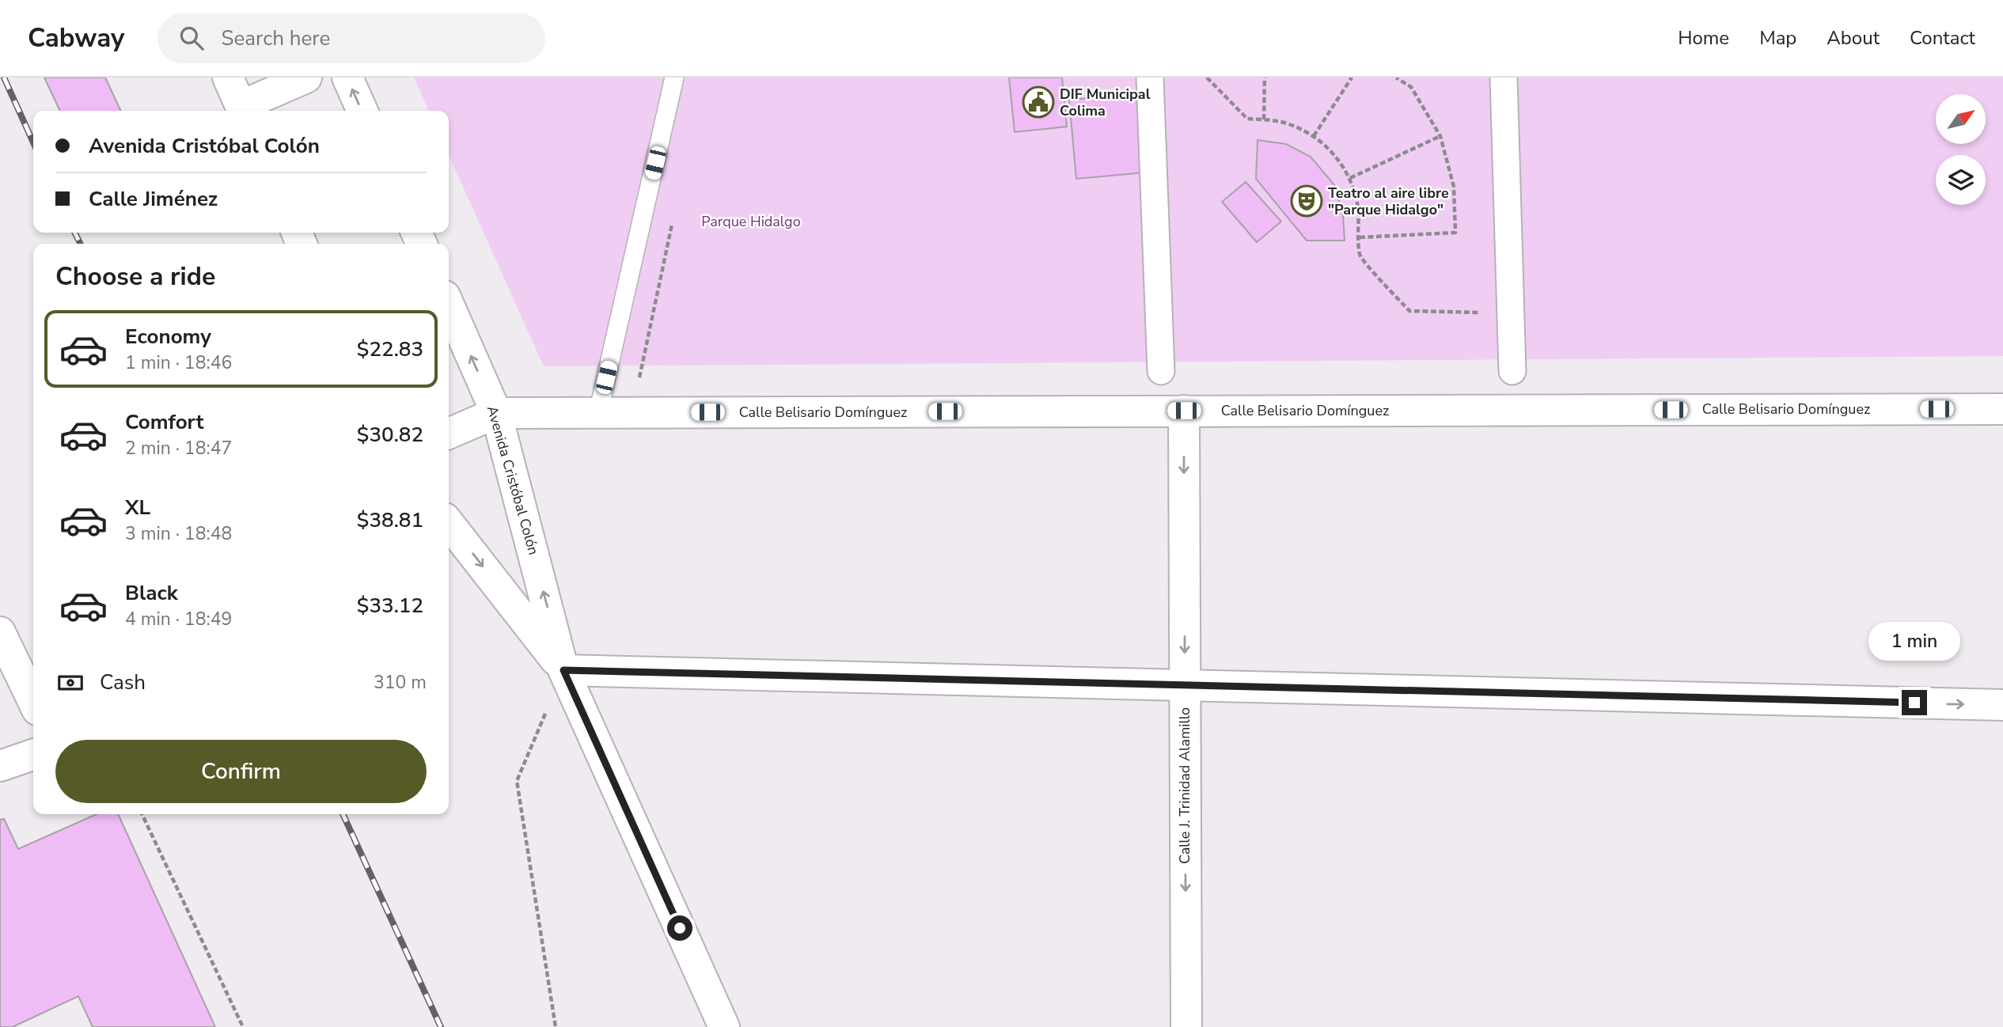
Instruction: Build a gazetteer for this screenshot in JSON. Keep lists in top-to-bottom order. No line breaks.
{"streets":{"street":["Calle Belisario Domínguez","Avenida Cristóbal Colón","Calle J. Trinidad Alamillo"]},"crossings":[["Calle Belisario Domínguez","Avenida Cristóbal Colón"],["Calle Belisario Domínguez","Calle J. Trinidad Alamillo"]],"one_way":["Calle J. Trinidad Alamillo"],"parks":["Parque Hidalgo"],"places":{"public building":["DIF Municipal Colima"],"theatre":["Teatro al aire libre \"Parque Hidalgo\""]},"north":"top right","page":{"header":"Cabway","search":"Search here","nav":["Home","Map","About","Contact"],"banner":["Avenida Cristóbal Colón","Calle Jiménez"],"heading":"Choose a ride","list":[{"name":"Economy","note":"1 min · 18:46","value":"$22.83"},{"name":"Comfort","note":"2 min · 18:47","value":"$30.82"},{"name":"XL","note":"3 min · 18:48","value":"$38.81"},{"name":"Black","note":"4 min · 18:49","value":"$33.12"}],"bubble":"1 min","pay":["Cash","310 m"],"buttons":"Confirm"}}
